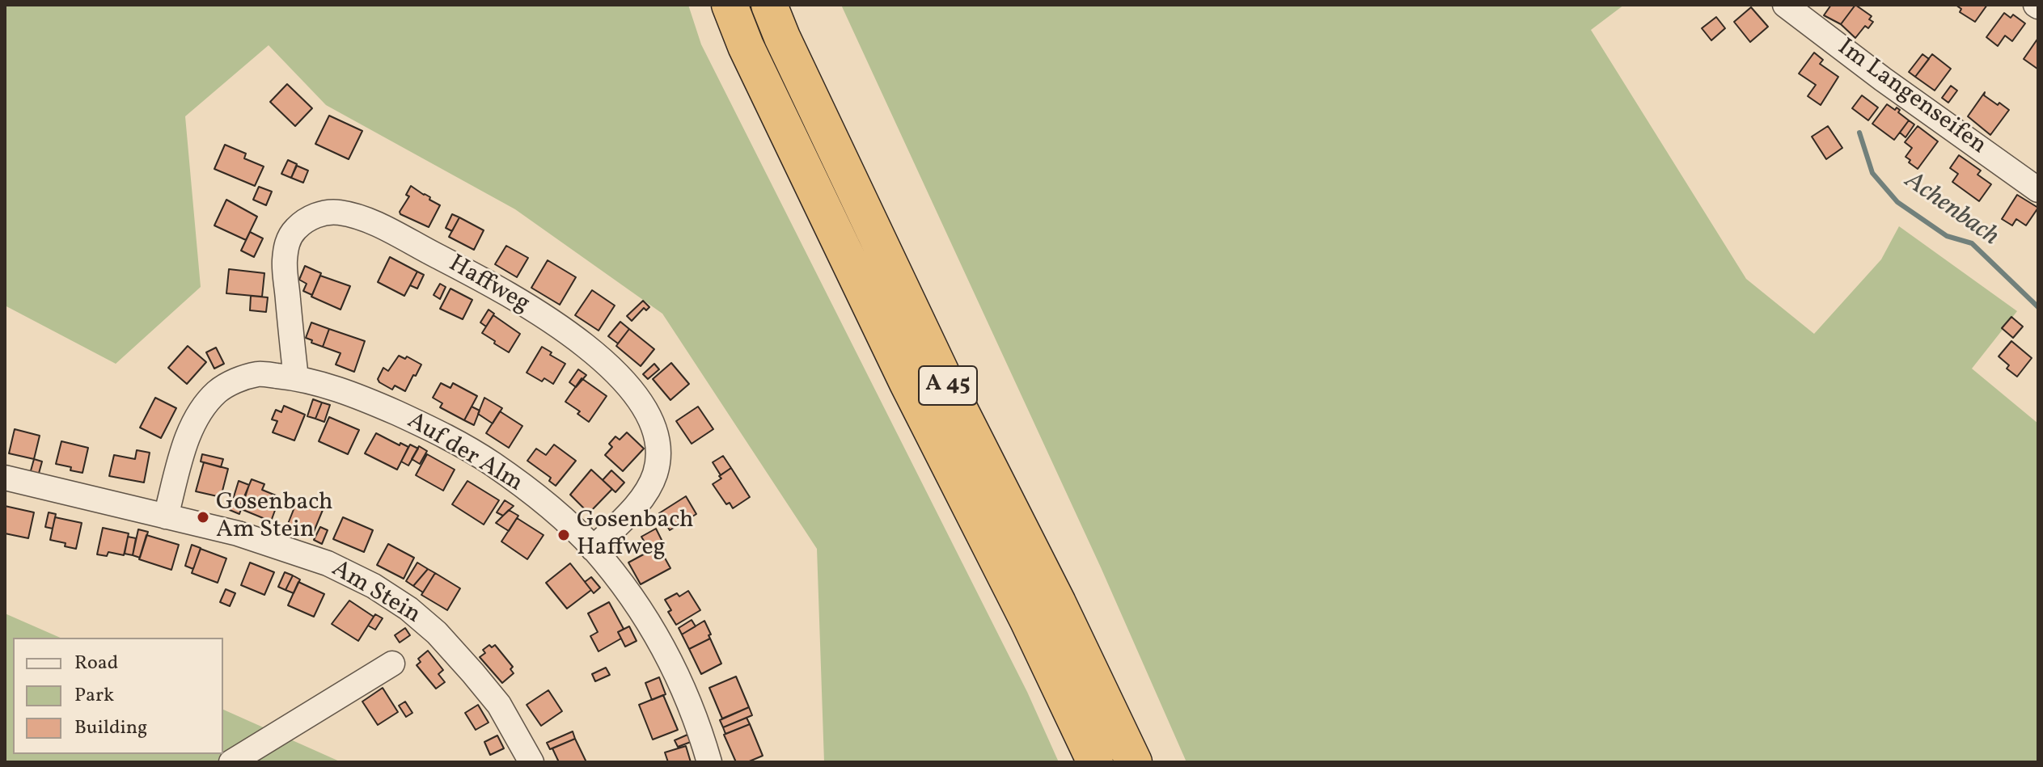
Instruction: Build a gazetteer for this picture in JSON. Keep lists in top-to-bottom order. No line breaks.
{"streets":{"highway":["A 45"],"street":["Im Langenseifen","Haffweg","Auf der Alm","Am Stein"]},"crossings":[["Haffweg","Auf der Alm"],["Auf der Alm","Am Stein"]],"water":["Achenbach"],"places":["Gosenbach Am Stein","Gosenbach Haffweg"],"legend":["Road","Park","Building"]}
